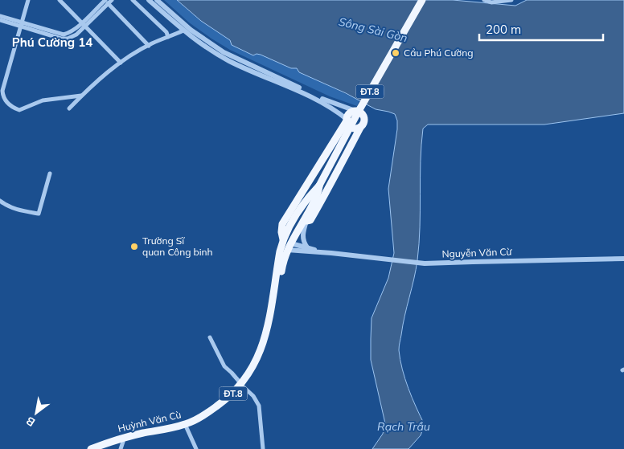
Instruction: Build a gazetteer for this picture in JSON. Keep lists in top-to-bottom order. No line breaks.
{"streets":{"main road":["ĐT.8","Huỳnh Văn Cù"],"street":["Nguyễn Văn Cừ"]},"crossings":[["ĐT.8","Nguyễn Văn Cừ"]],"districts":["Phú Cường 14"],"water":["Sông Sài Gòn","Rạch Trầu"],"places":["Cầu Phú Cường","Trường Sĩ quan Công binh"],"scale_bar":"200 m","north":"bottom left"}
